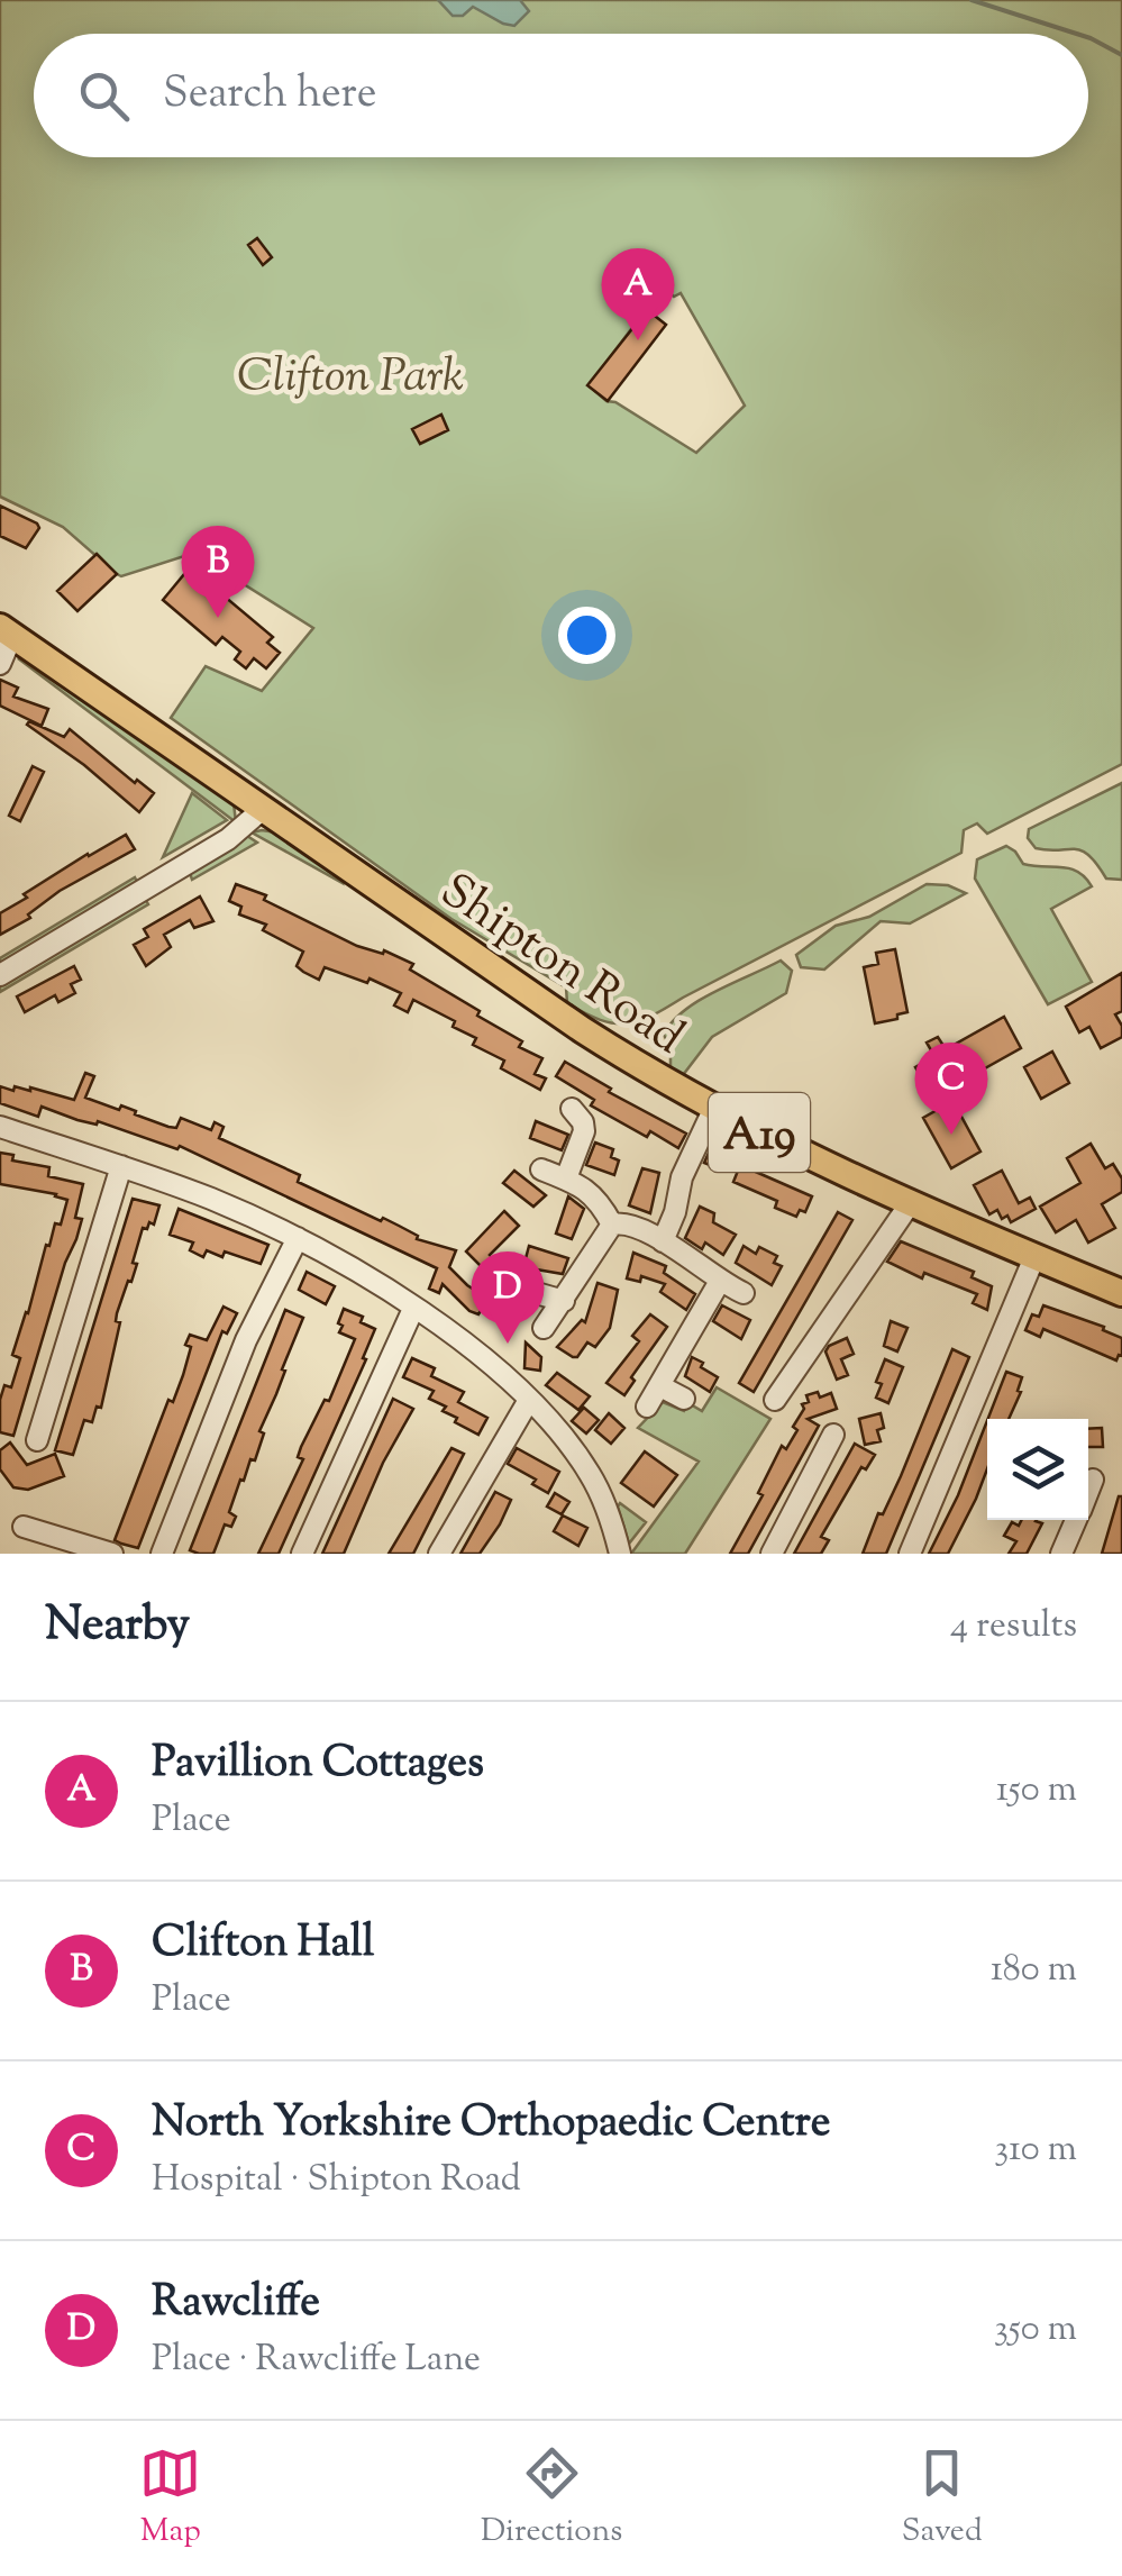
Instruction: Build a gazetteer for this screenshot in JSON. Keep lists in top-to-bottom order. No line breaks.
{"streets":{"main road":["Shipton Road","A19"]},"parks":["Clifton Park"],"page":{"search":"Search here","pins":["A","B","C","D"],"heading":["Nearby","4 results"],"list":[{"mark":"A","name":"Pavillion Cottages","note":"Place","value":"150 m"},{"mark":"B","name":"Clifton Hall","note":"Place","value":"180 m"},{"mark":"C","name":"North Yorkshire Orthopaedic Centre","note":"Hospital · Shipton Road","value":"310 m"},{"mark":"D","name":"Rawcliffe","note":"Place · Rawcliffe Lane","value":"350 m"}],"nav":["Map","Directions","Saved"]}}
